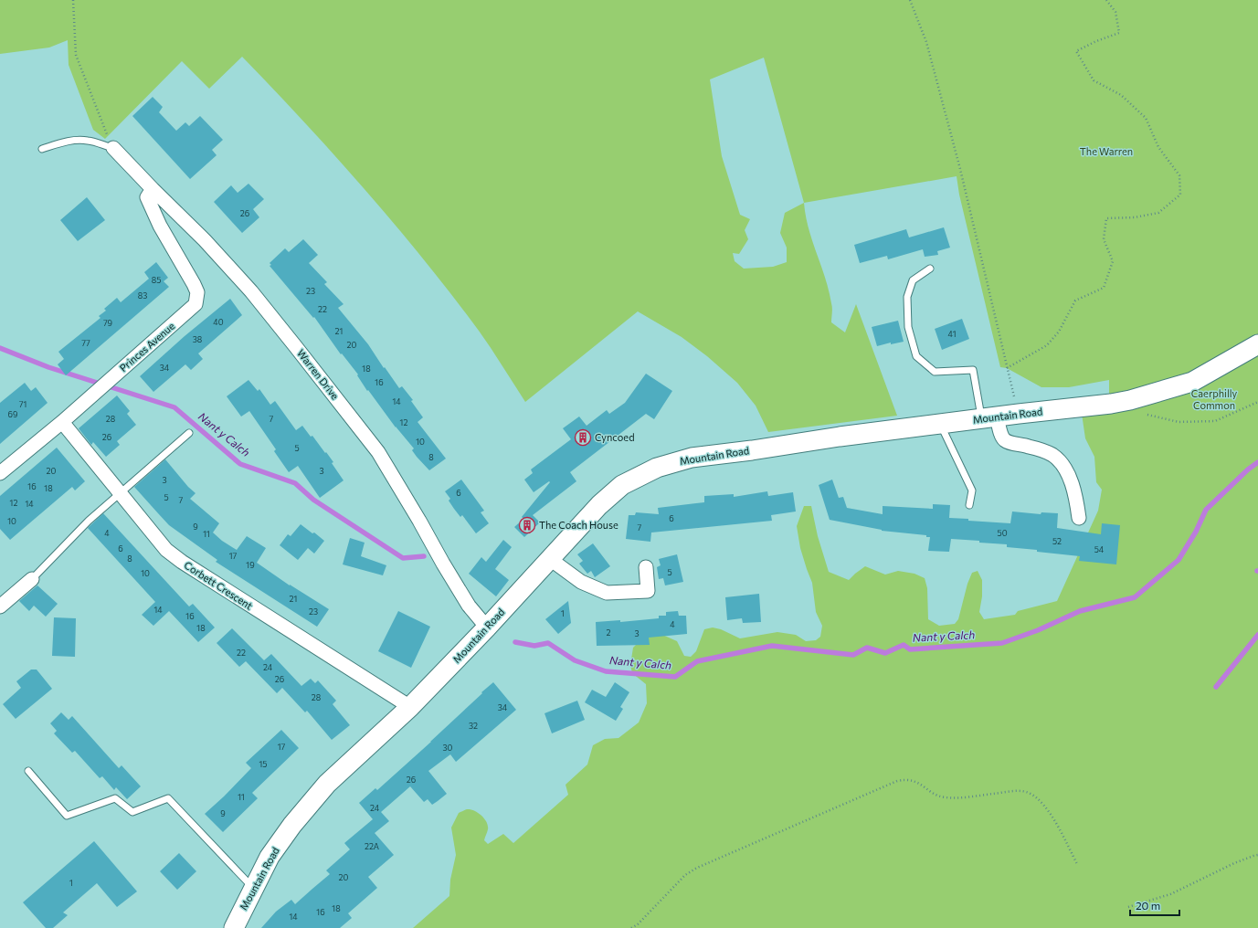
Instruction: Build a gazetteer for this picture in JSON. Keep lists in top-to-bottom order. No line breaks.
{"streets":{"main road":["Mountain Road"],"street":["Princes Avenue","Warren Drive","Corbett Crescent"]},"crossings":[["Princes Avenue","Warren Drive"],["Princes Avenue","Corbett Crescent"],["Warren Drive","Mountain Road"],["Mountain Road","Corbett Crescent"]],"water":["Nant y Calch"],"parks":["The Warren","Caerphilly Common"],"places":{"building":["Cyncoed","The Coach House"]},"house_numbers":["26","85","23","83","22","40","79","21","41","38","77","20","34","18","16","14","71","69","28","7","12","26","10","5","8","20","3","3","16","18","6","5","7","12","14","6","10","9","7","4","50","11","52","6","54","17","8","19","5","10","21","14","23","1","16","4","18","2","3","22","24","26","28","34","32","17","30","15","26","11","24","9","22A","20","1","18","16","14"],"scale_bar":"20 m"}
